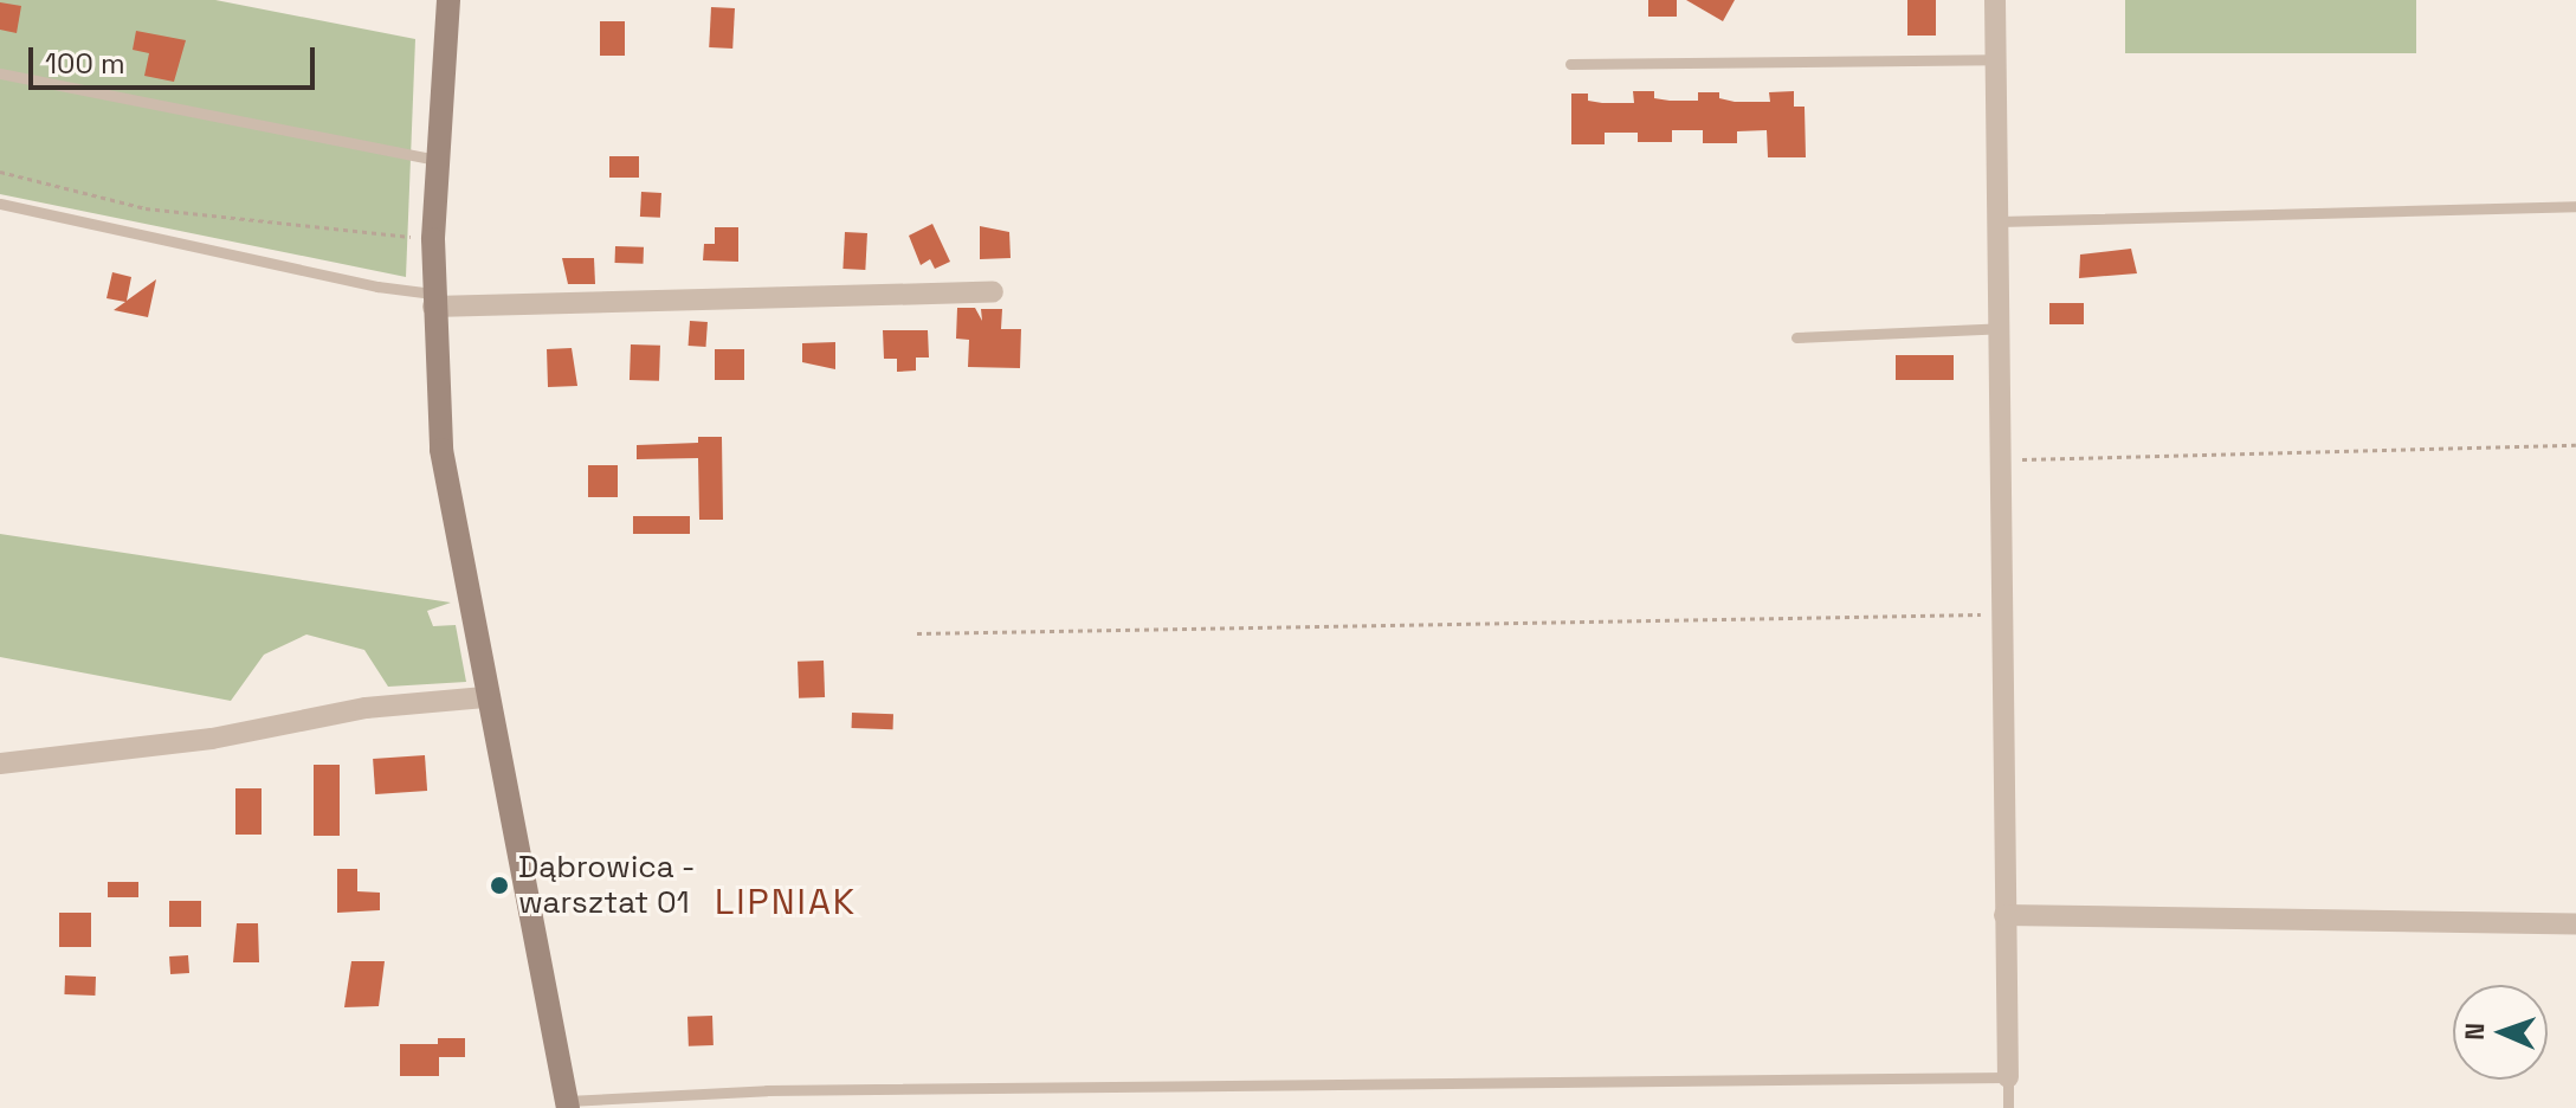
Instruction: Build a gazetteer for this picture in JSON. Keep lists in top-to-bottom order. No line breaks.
{"districts":["LIPNIAK"],"places":["Dąbrowica - warsztat 01"],"scale_bar":"100 m","north":"left"}
